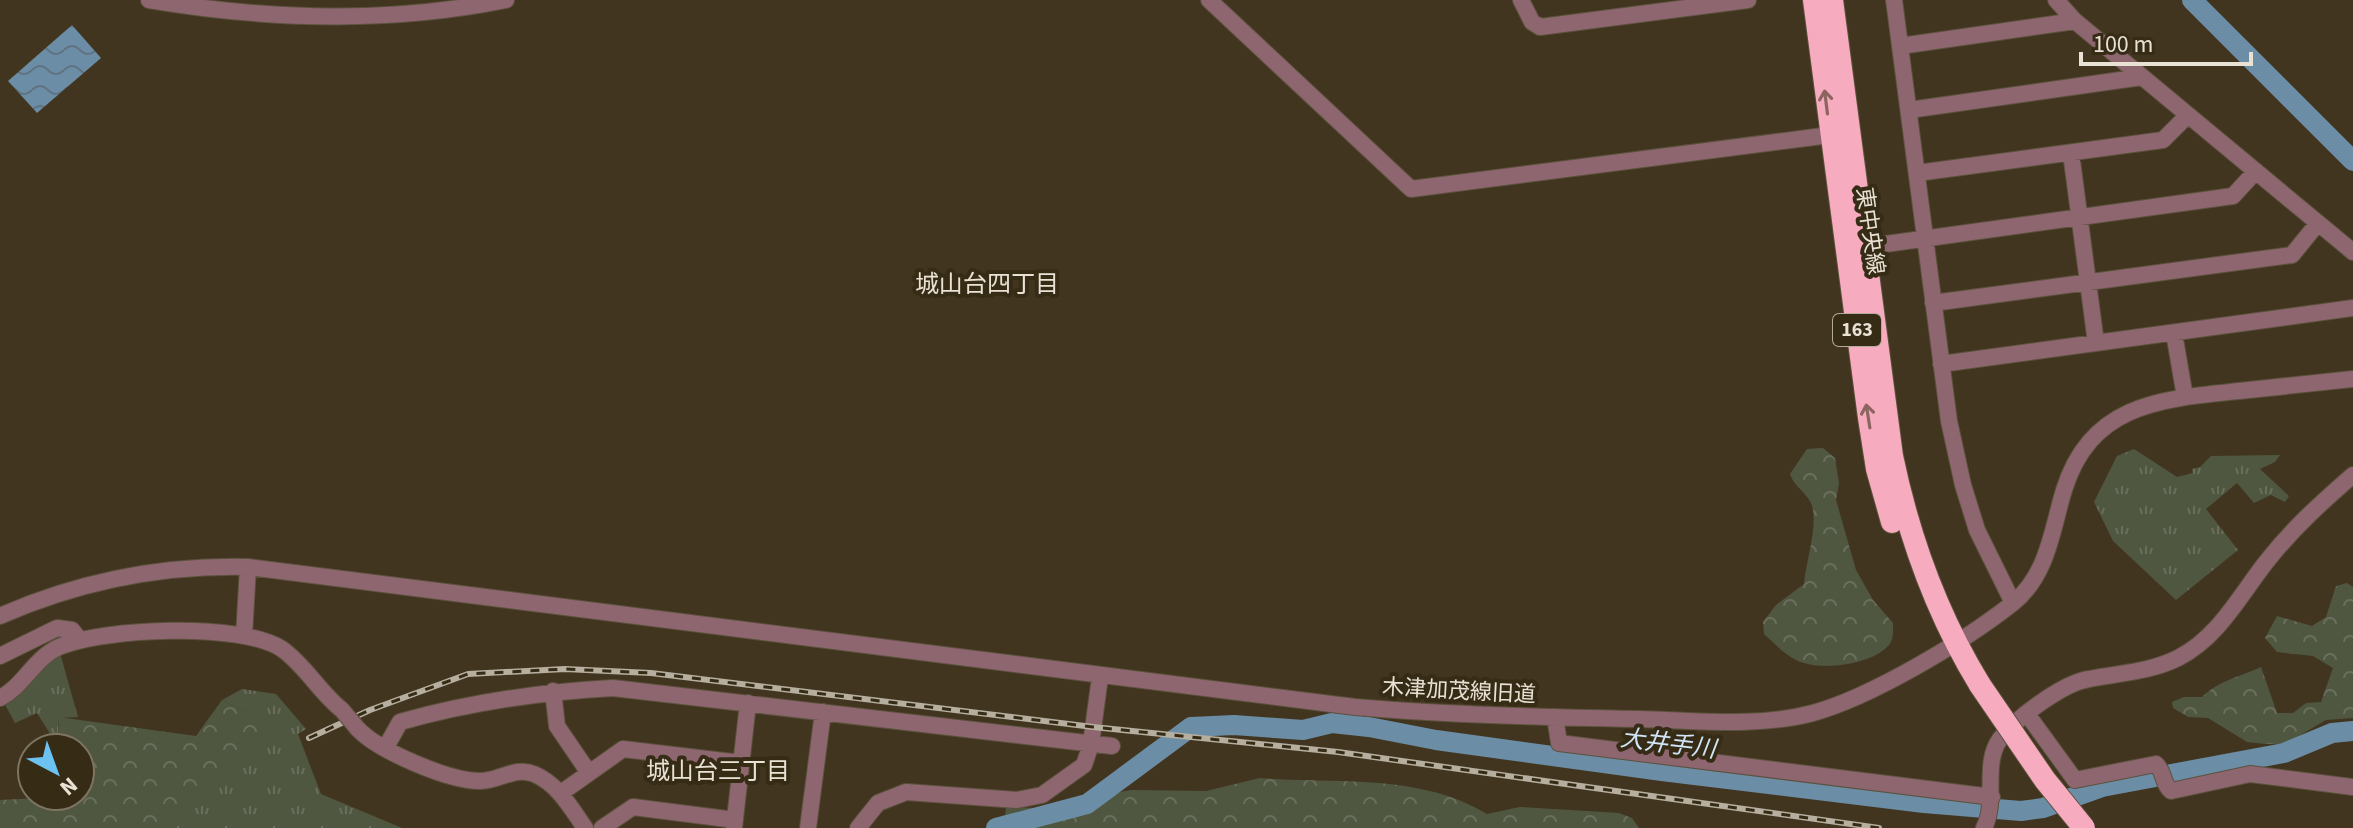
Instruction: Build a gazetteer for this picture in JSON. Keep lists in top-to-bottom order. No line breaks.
{"streets":{"highway":["東中央線","163"],"street":["木津加茂線旧道"]},"districts":["城山台四丁目","城山台三丁目"],"water":["大井手川"],"scale_bar":"100 m","north":"bottom right"}
